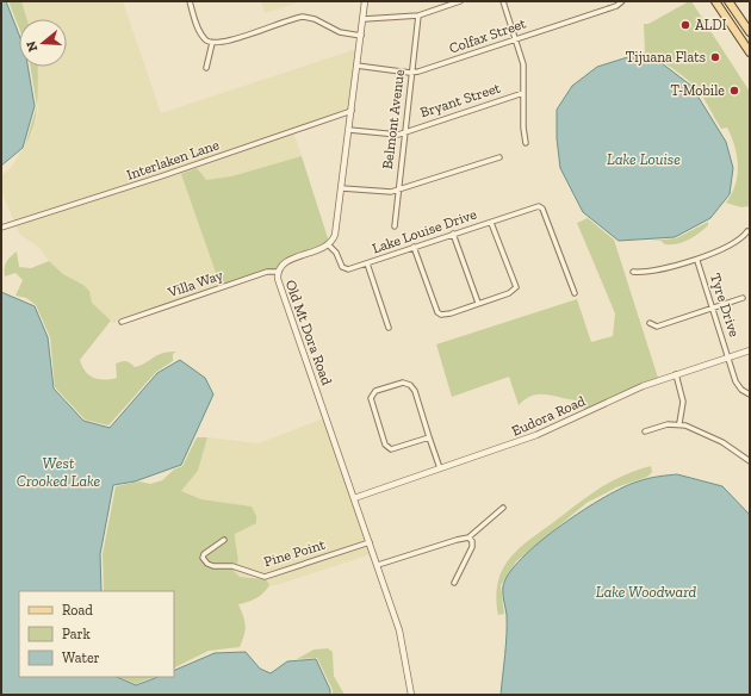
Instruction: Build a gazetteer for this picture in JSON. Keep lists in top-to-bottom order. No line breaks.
{"streets":{"street":["Colfax Street","Bryant Street","Belmont Avenue","Interlaken Lane","Lake Louise Drive","Villa Way","Tyre Drive","Old Mt Dora Road","Eudora Road","Pine Point"]},"crossings":[["Colfax Street","Belmont Avenue"],["Bryant Street","Belmont Avenue"],["Lake Louise Drive","Old Mt Dora Road"],["Villa Way","Old Mt Dora Road"],["Tyre Drive","Eudora Road"],["Old Mt Dora Road","Eudora Road"],["Old Mt Dora Road","Pine Point"]],"water":["Lake Louise","West Crooked Lake","Lake Woodward"],"places":["ALDI","Tijuana Flats","T-Mobile"],"legend":["Road","Park","Water"],"north":"left"}
